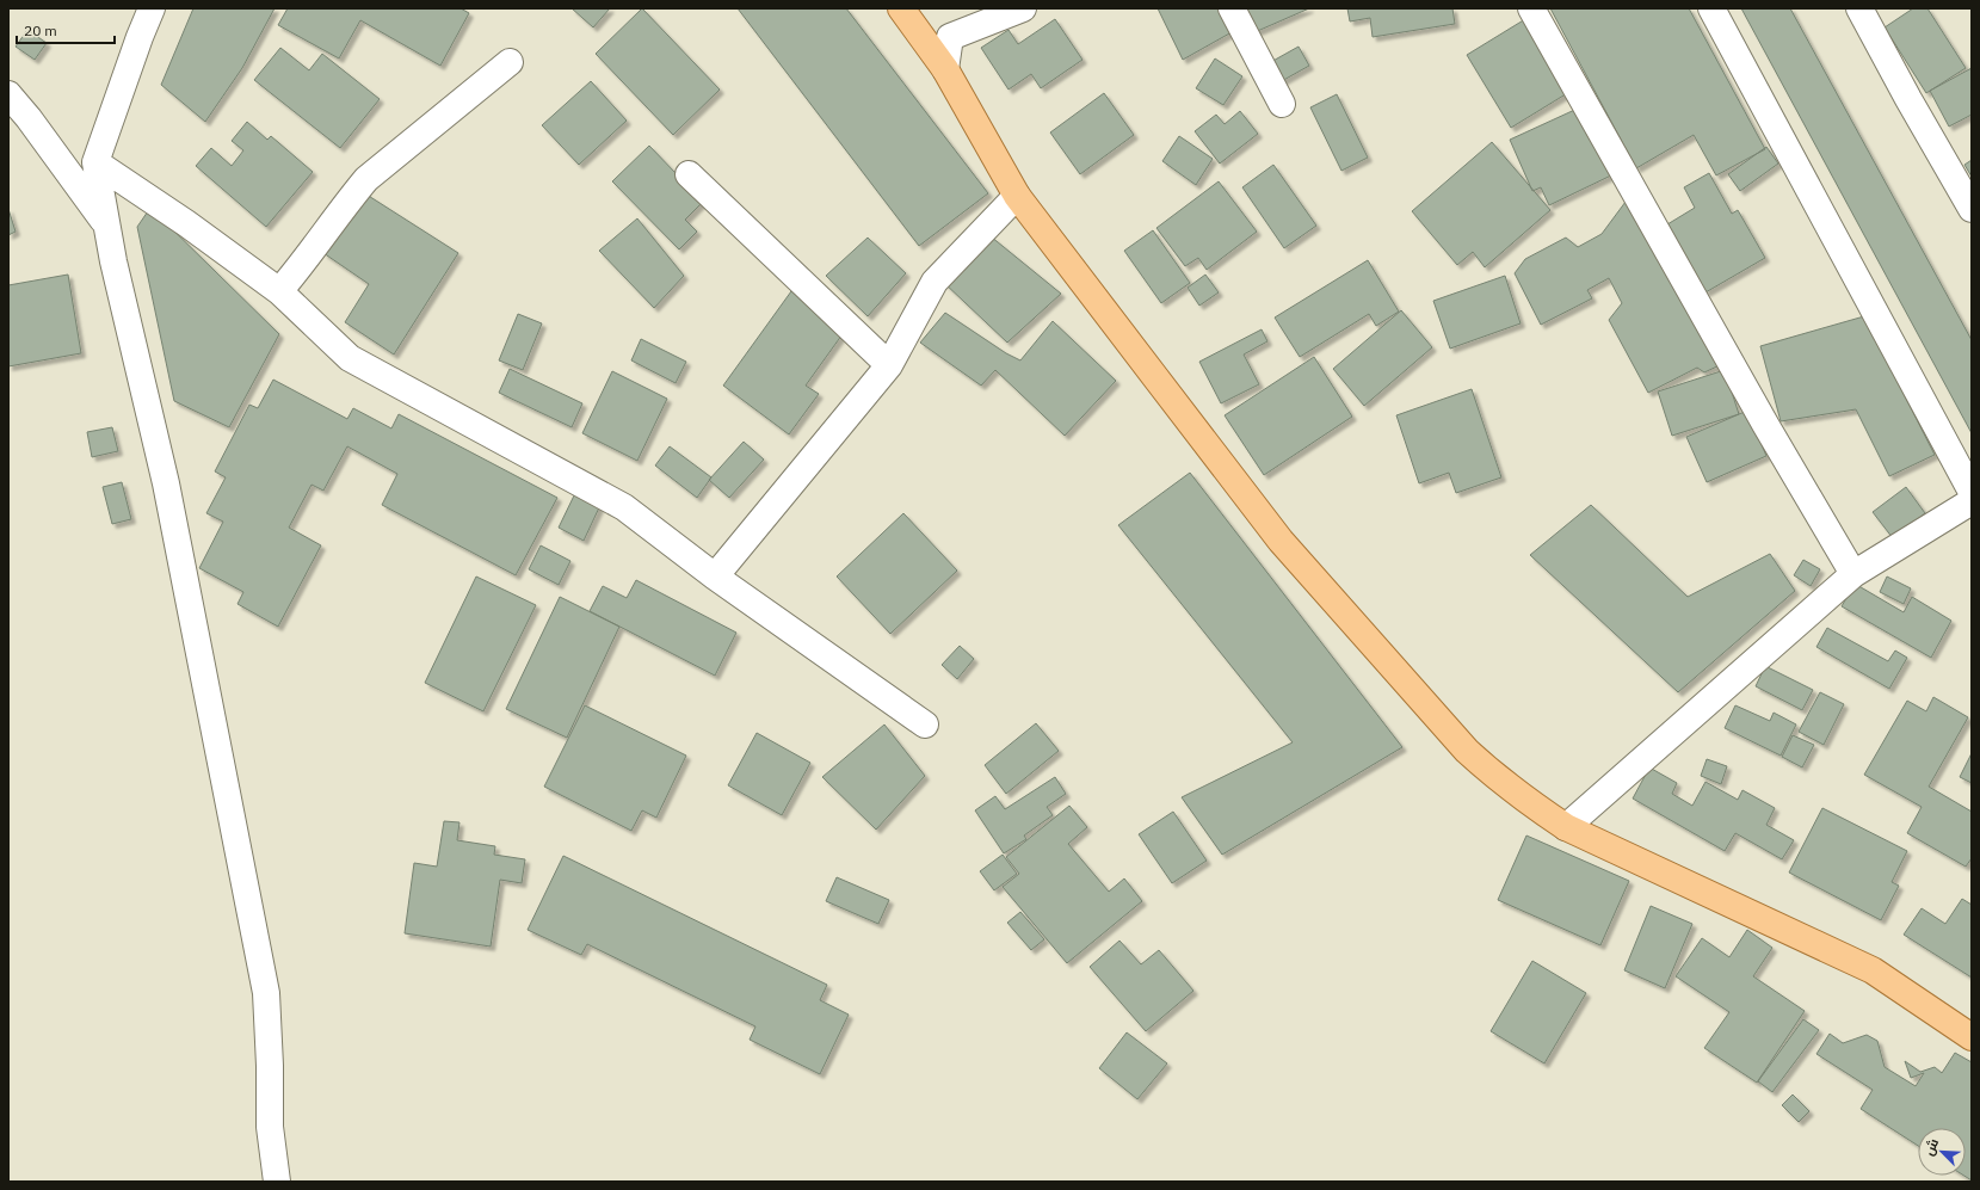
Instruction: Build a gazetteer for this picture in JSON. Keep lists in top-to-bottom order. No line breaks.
{"scale_bar":"20 m","north":"top left"}
